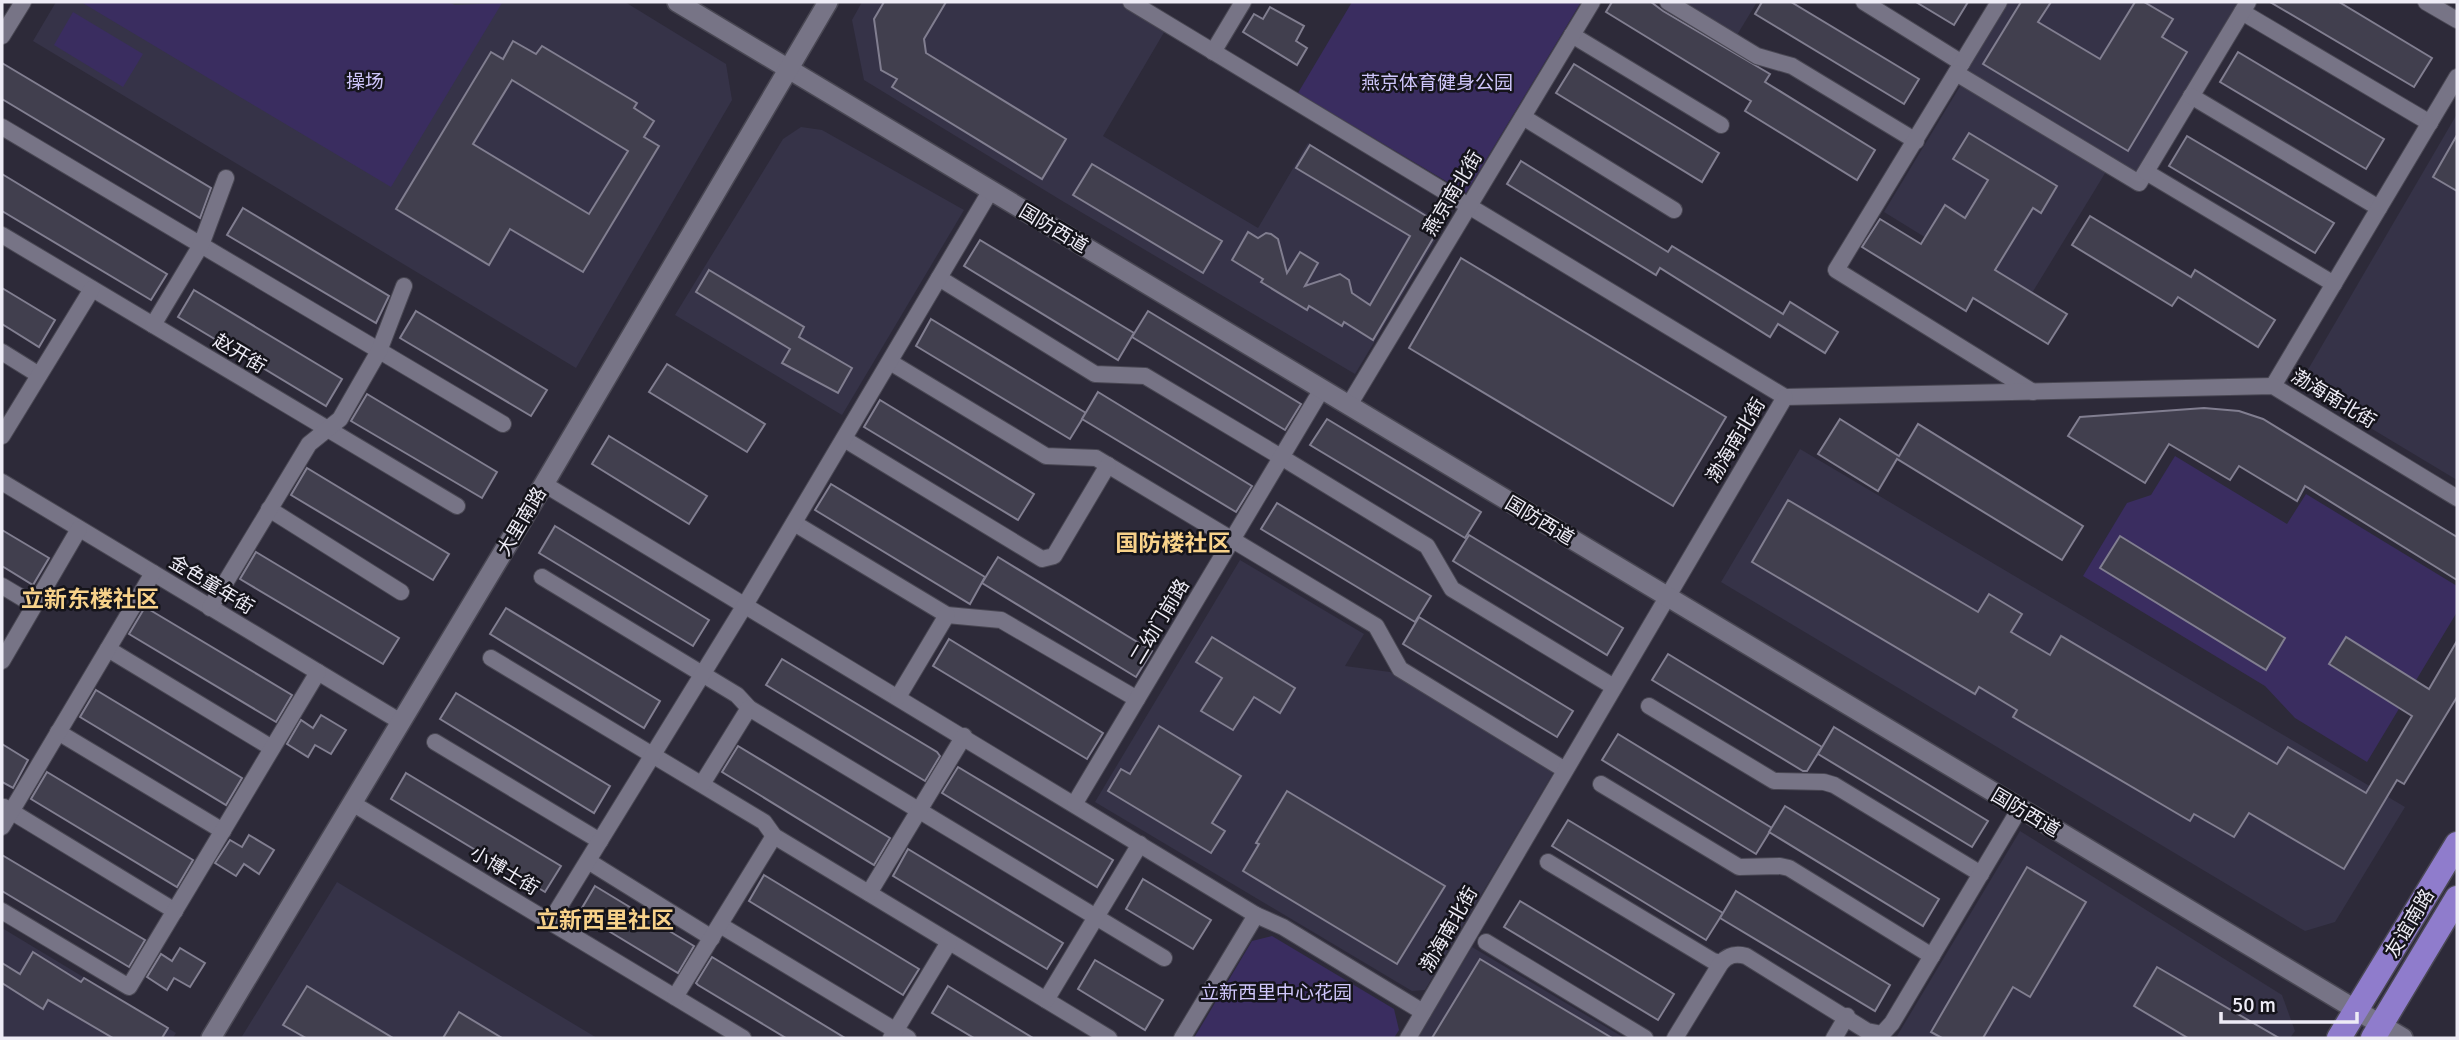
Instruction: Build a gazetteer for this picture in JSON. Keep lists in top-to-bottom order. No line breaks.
{"streets":{"main road":["友谊南路"],"street":["燕京南北街","国防西道","赵开街","渤海南北街","大里南路","金色童年街","二幼门前路","小博士街"]},"crossings":[["燕京南北街","国防西道"],["国防西道","渤海南北街"],["国防西道","大里南路"],["国防西道","二幼门前路"],["国防西道","友谊南路"],["大里南路","金色童年街"],["大里南路","小博士街"]],"districts":["国防楼社区","立新东楼社区","立新西里社区"],"parks":["操场","燕京体育健身公园","立新西里中心花园"],"scale_bar":"50 m"}
